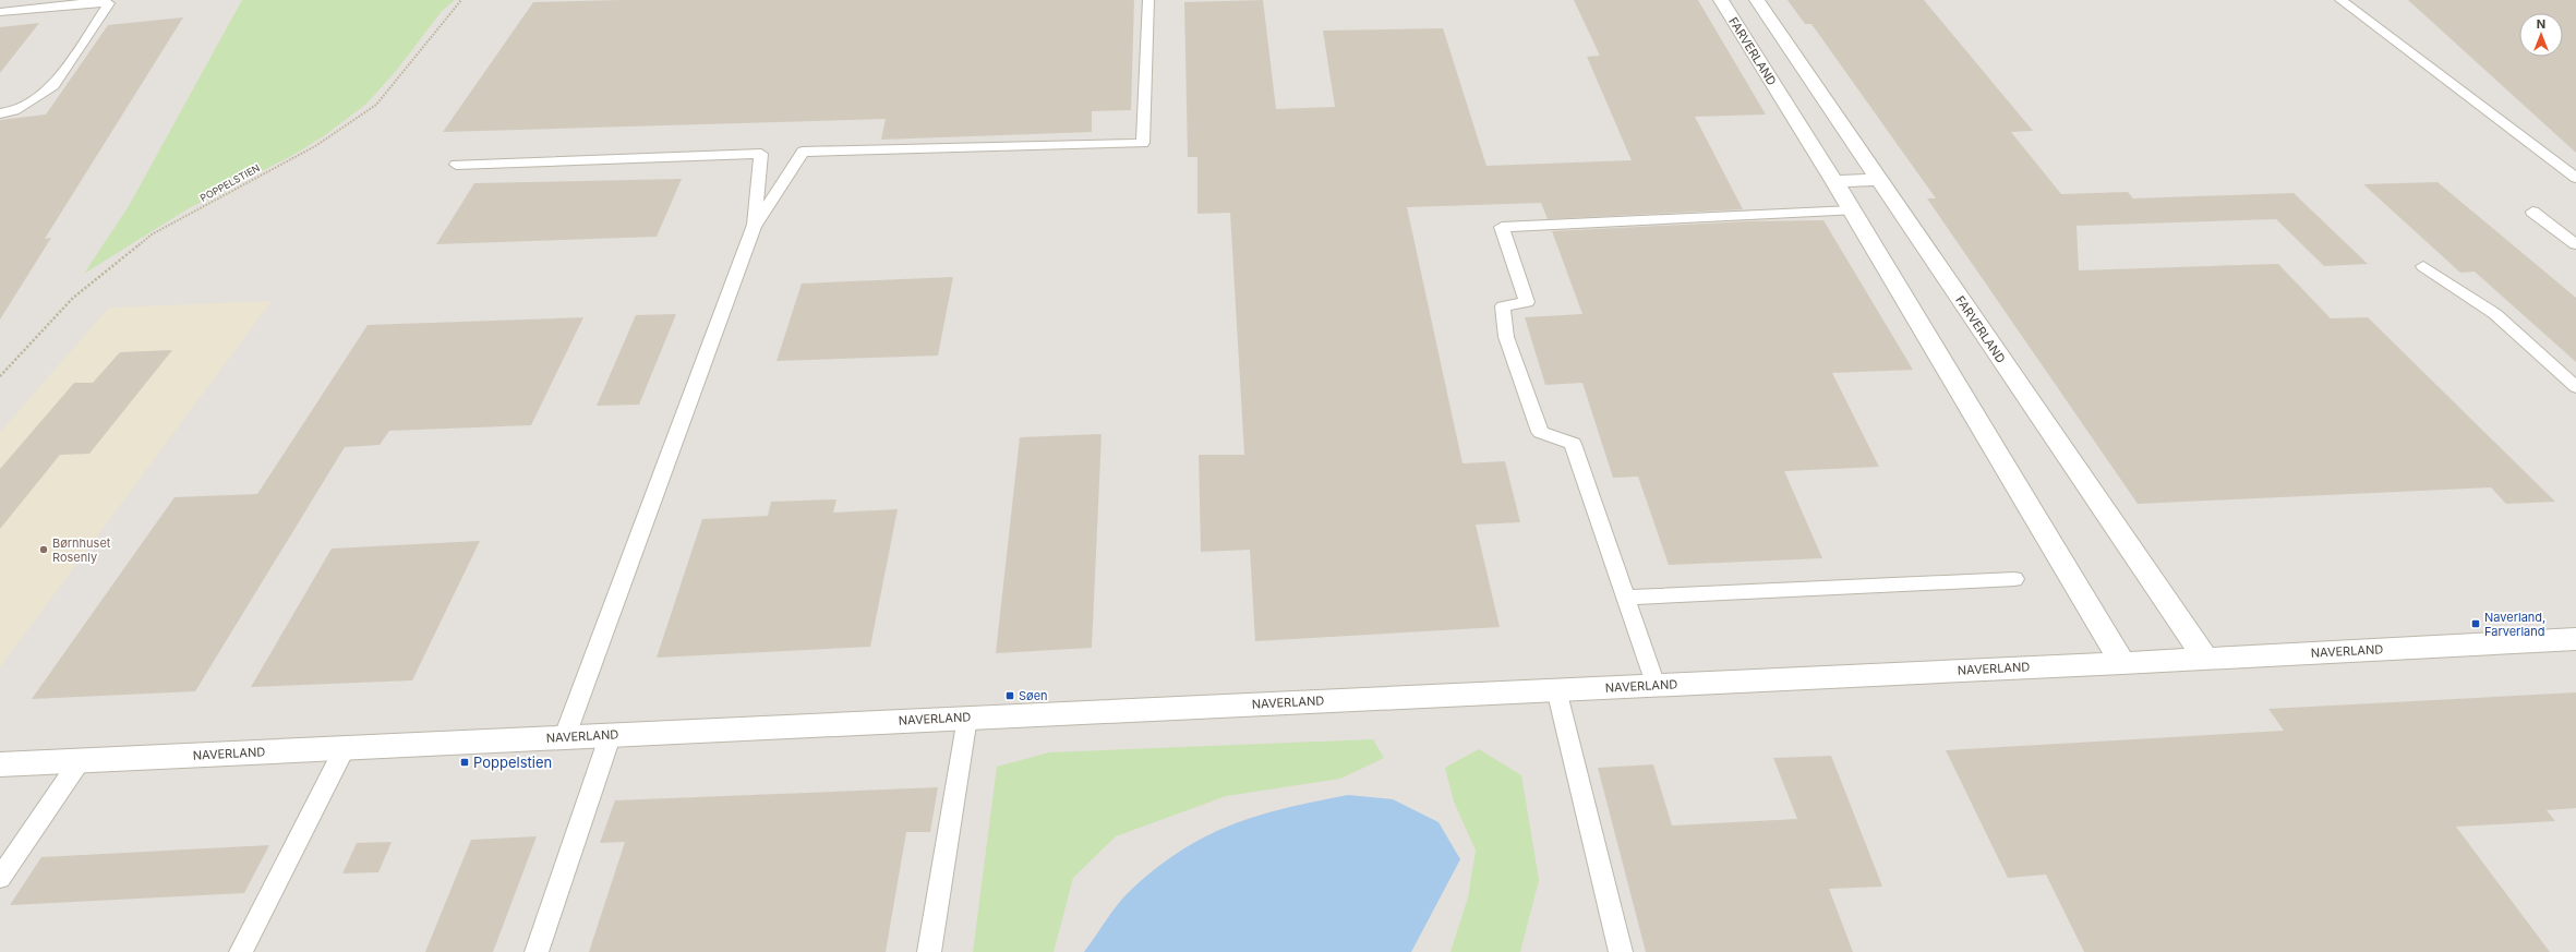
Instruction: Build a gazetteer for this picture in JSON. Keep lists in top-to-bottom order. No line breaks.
{"streets":{"street":["FARVERLAND","NAVERLAND"],"path":["POPPELSTIEN"]},"crossings":[["FARVERLAND","NAVERLAND"]],"places":{"other":["Børnhuset Rosenly"],"transit":["Naverland, Farverland","Søen","Poppelstien"]},"north":"top"}
